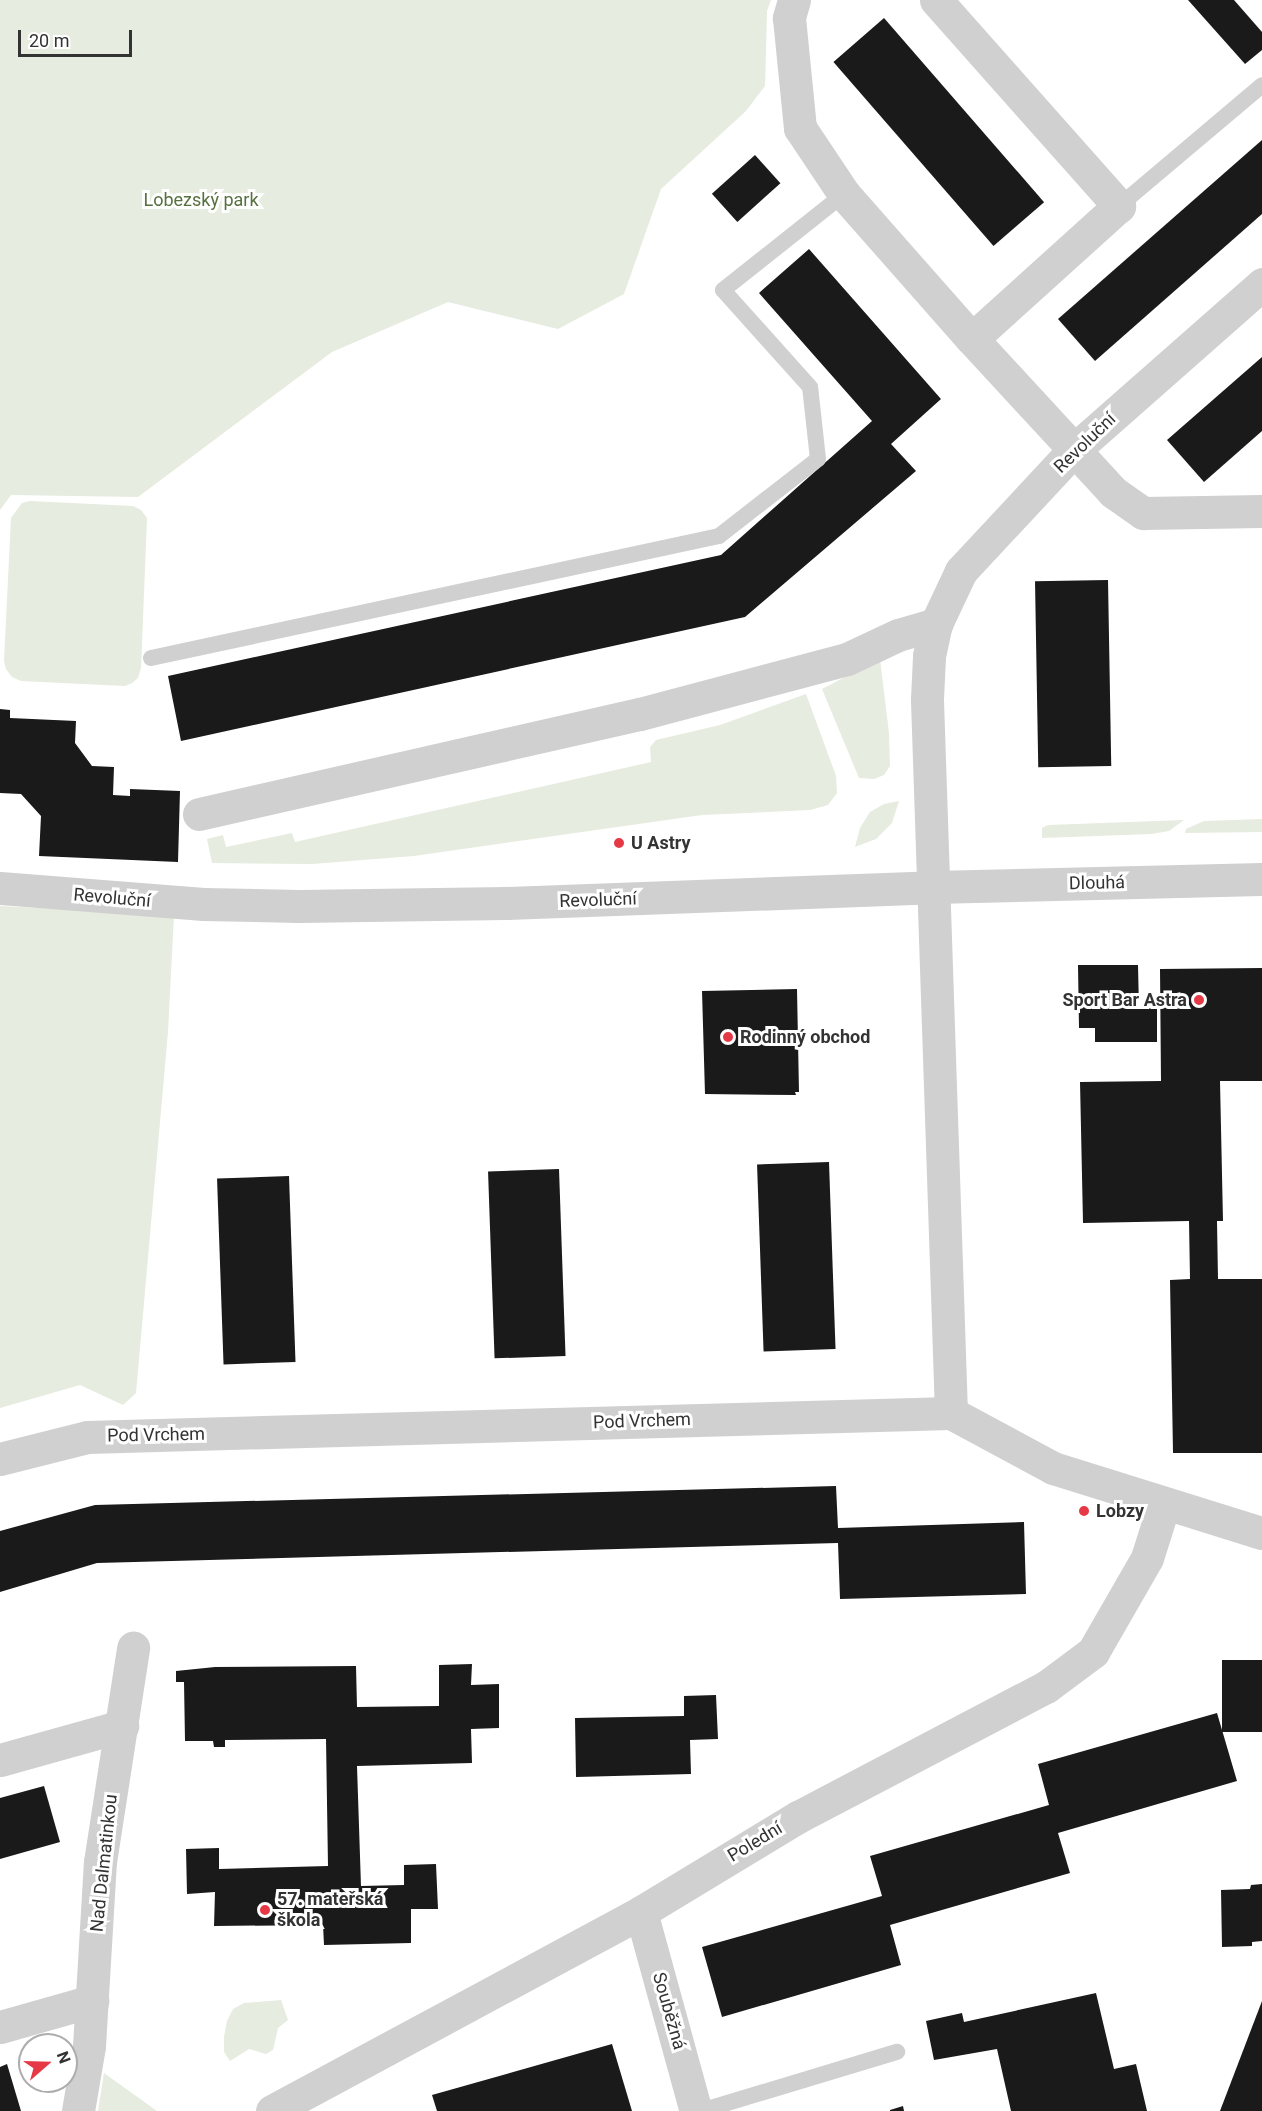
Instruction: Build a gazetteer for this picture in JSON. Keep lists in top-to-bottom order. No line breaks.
{"streets":{"street":["Revoluční","Dlouhá","Pod Vrchem","Polední","Nad Dalmatinkou","Souběžná"]},"crossings":[["Revoluční","Dlouhá"],["Pod Vrchem","Polední"],["Polední","Souběžná"]],"parks":["Lobezský park"],"places":["U Astry","Sport Bar Astra","Rodinný obchod","Lobzy","57. mateřská škola"],"scale_bar":"20 m","north":"right"}
